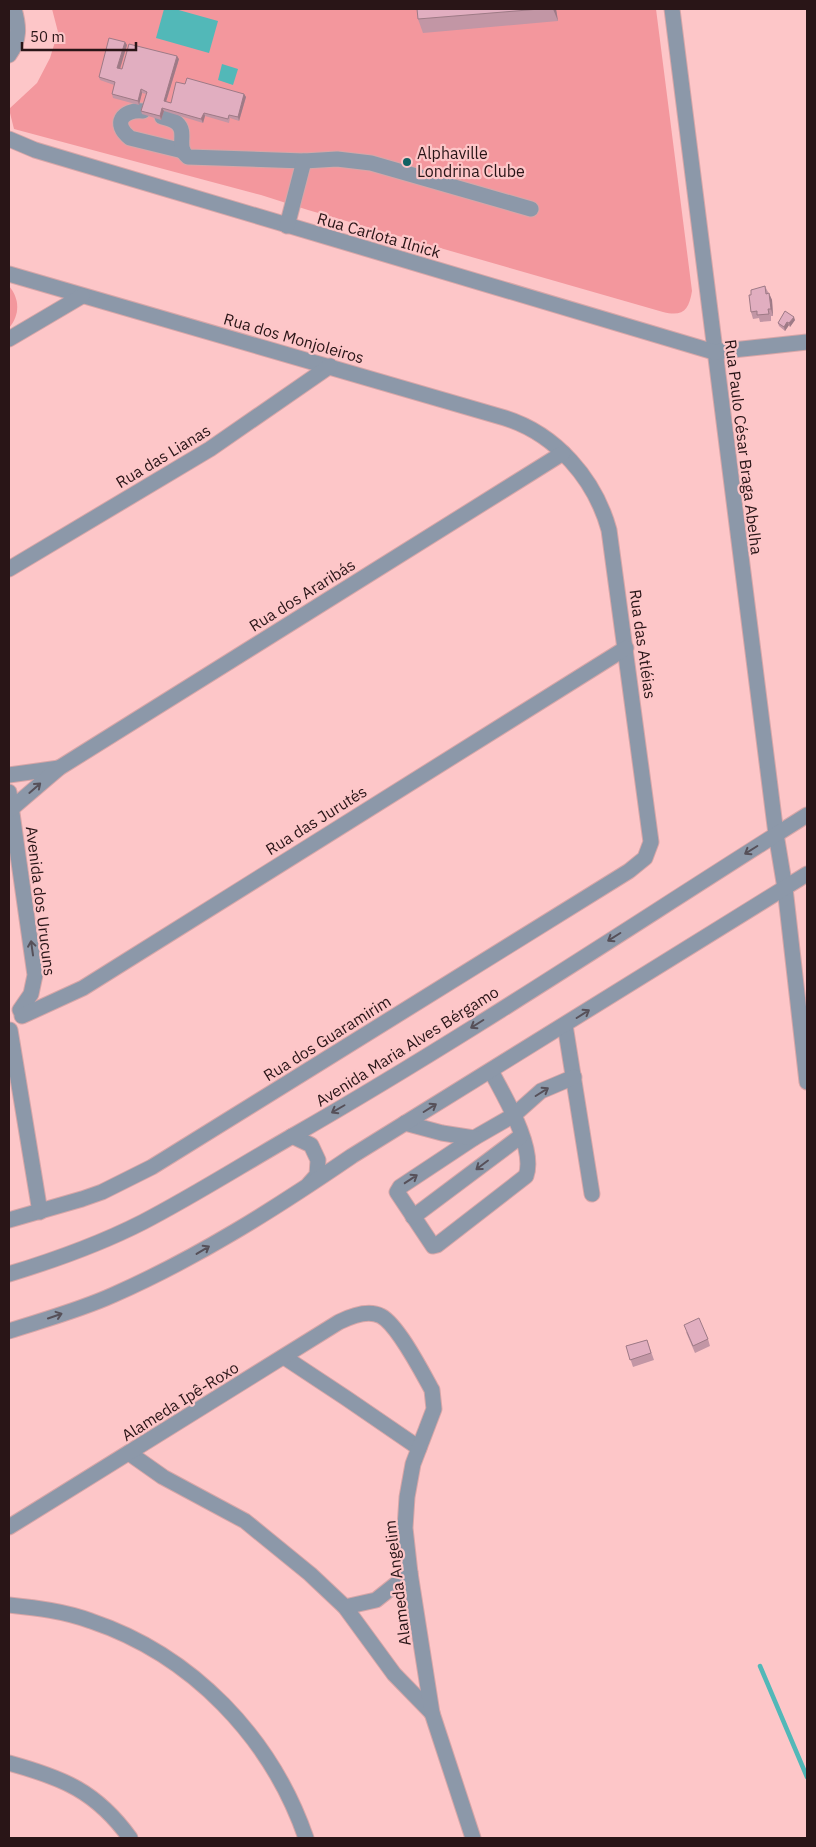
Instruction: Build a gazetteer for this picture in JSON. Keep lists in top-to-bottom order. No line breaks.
{"streets":{"street":["Rua Carlota Ilnick","Rua dos Monjoleiros","Rua Paulo César Braga Abelha","Rua das Lianas","Rua dos Araribás","Rua das Atléias","Rua das Jurutés","Avenida dos Urucuns","Rua dos Guaramirim","Avenida Maria Alves Bérgamo","Alameda Ipê-Roxo","Alameda Angelim"]},"crossings":[["Rua Carlota Ilnick","Rua Paulo César Braga Abelha"],["Rua dos Monjoleiros","Rua das Lianas"],["Rua dos Monjoleiros","Rua dos Araribás"],["Rua dos Monjoleiros","Rua das Atléias"],["Rua Paulo César Braga Abelha","Avenida Maria Alves Bérgamo"],["Rua dos Araribás","Rua das Atléias"],["Rua dos Araribás","Avenida dos Urucuns"],["Rua das Atléias","Rua das Jurutés"],["Rua das Atléias","Rua dos Guaramirim"],["Rua das Jurutés","Avenida dos Urucuns"],["Alameda Ipê-Roxo","Alameda Angelim"]],"one_way":["Avenida dos Urucuns"],"places":["Alphaville Londrina Clube"],"scale_bar":"50 m"}
